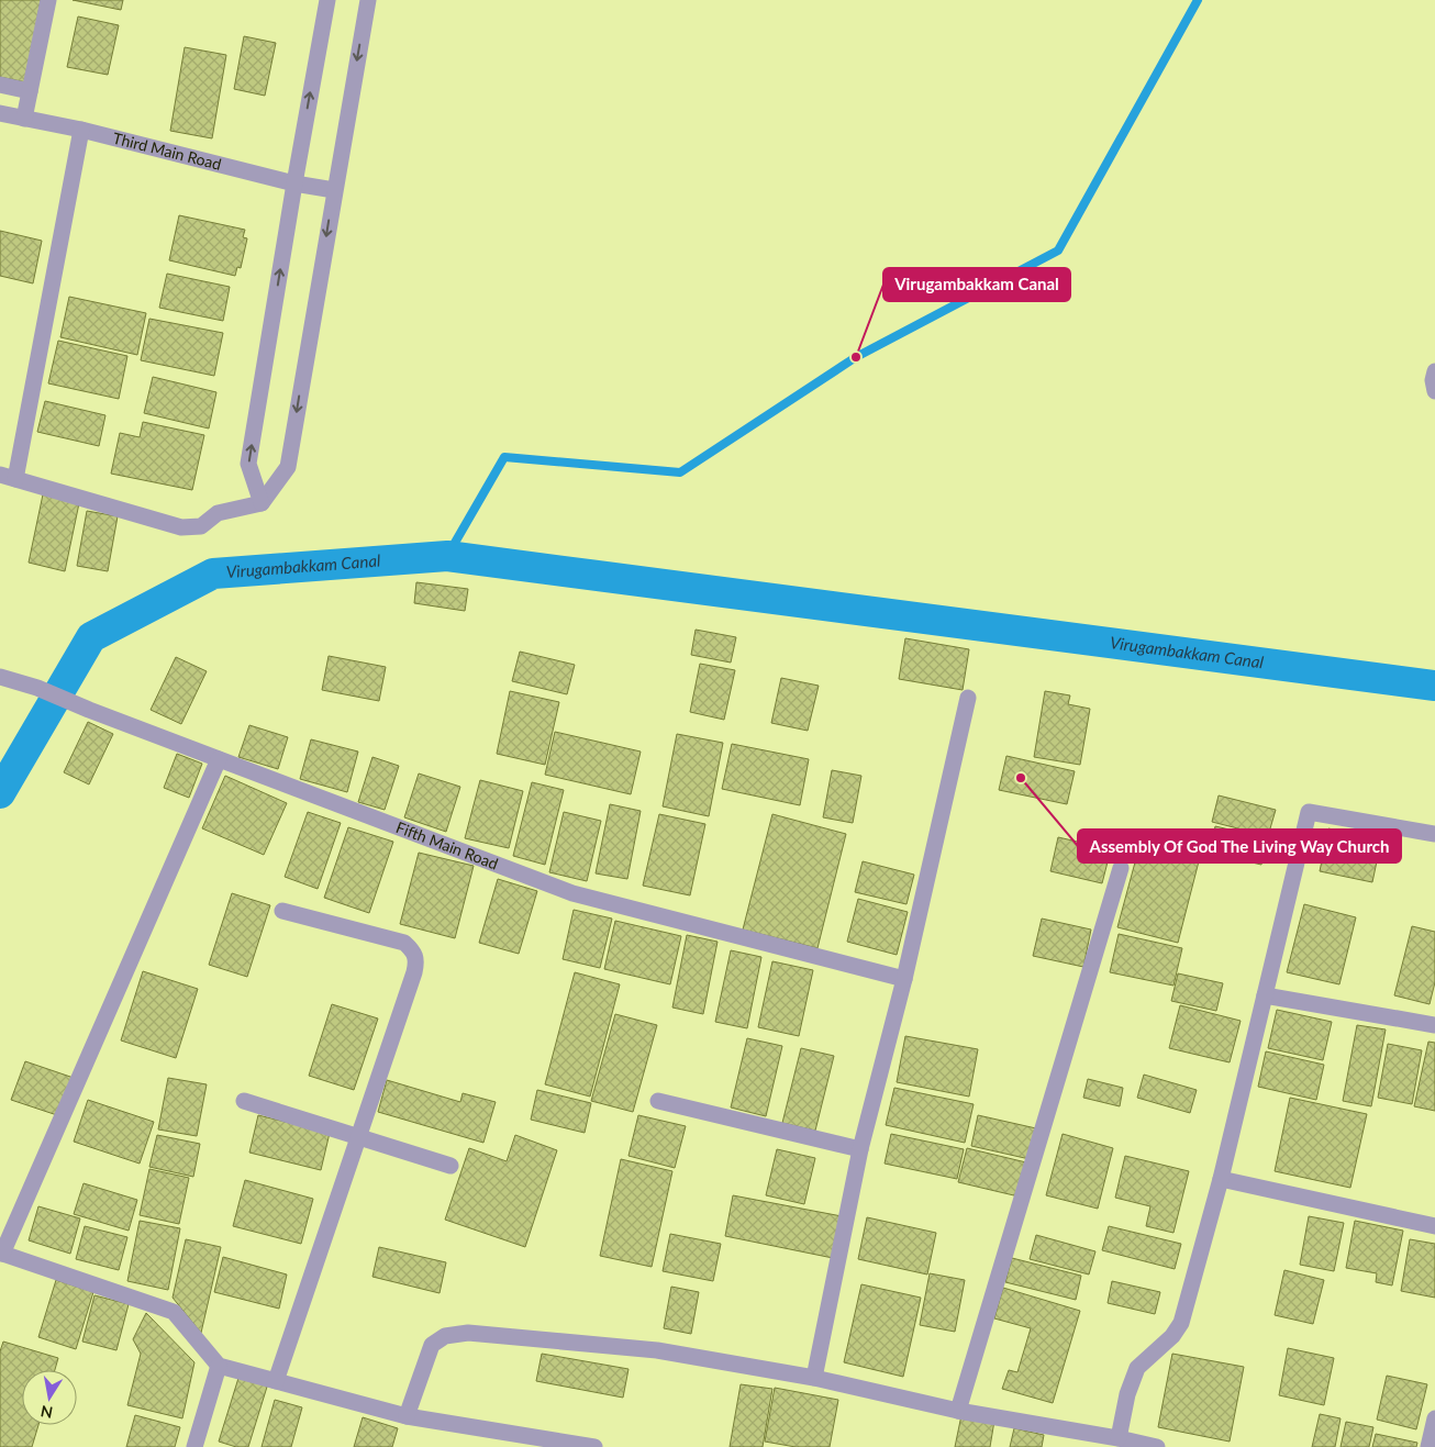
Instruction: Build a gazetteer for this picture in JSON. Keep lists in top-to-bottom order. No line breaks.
{"streets":{"street":["Third Main Road","Fifth Main Road"]},"water":["Virugambakkam Canal"],"places":["Virugambakkam Canal","Assembly Of God The Living Way Church"],"north":"bottom"}
